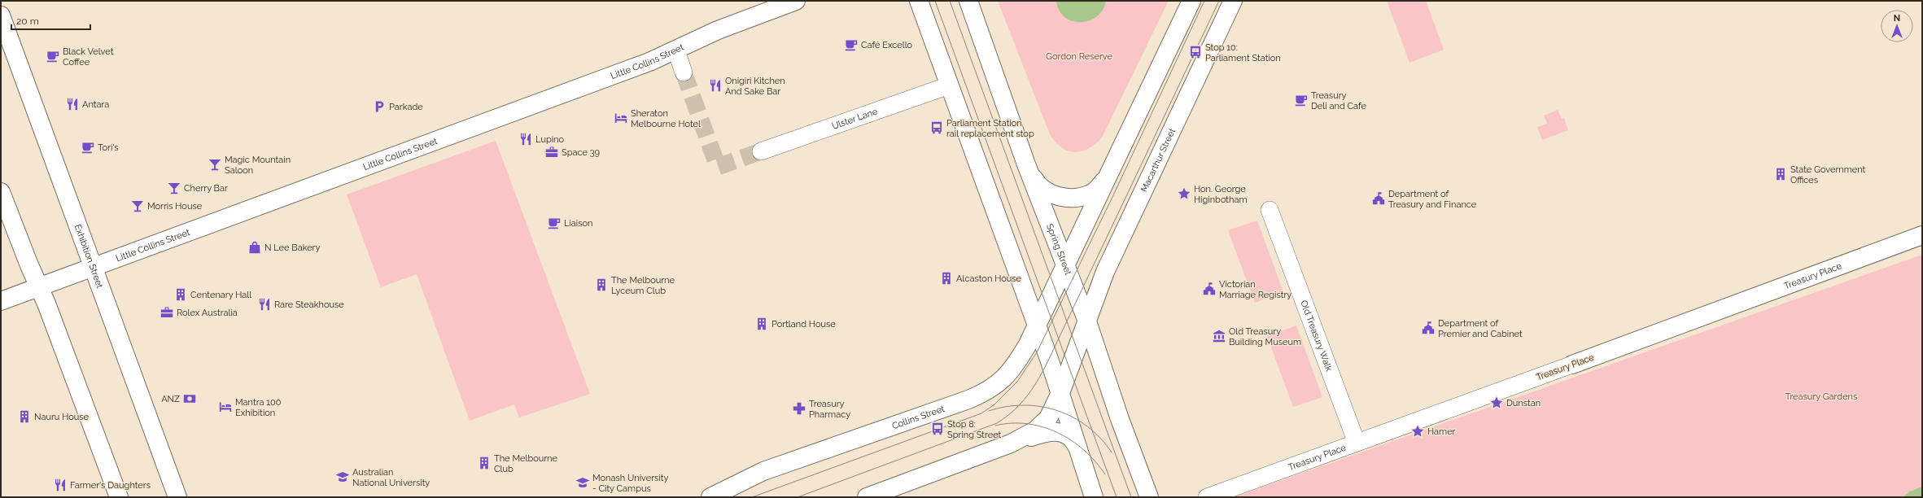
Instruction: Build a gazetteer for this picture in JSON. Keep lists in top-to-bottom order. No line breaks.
{"streets":{"street":["Little Collins Street","Ulster Lane","Macarthur Street","Spring Street","Exhibition Street","Treasury Place","Old Treasury Walk","Collins Street"]},"crossings":[["Little Collins Street","Exhibition Street"],["Macarthur Street","Spring Street"],["Spring Street","Collins Street"],["Treasury Place","Old Treasury Walk"]],"parks":["Gordon Reserve","Treasury Gardens"],"places":{"cafe":["Café Excello","Black Velvet Coffee","Treasury Deli and Cafe","Tori's","Liaison"],"bus stop":["Stop 10: Parliament Station","Parliament Station rail replacement stop","Stop 8: Spring Street"],"restaurant":["Onigiri Kitchen And Sake Bar","Antara","Lupino","Rare Steakhouse","Farmer's Daughters"],"parking":["Parkade"],"hotel":["Sheraton Melbourne Hotel","Mantra 100 Exhibition"],"office":["Space 39","Rolex Australia"],"bar":["Magic Mountain Saloon","Cherry Bar","Morris House"],"building":["State Government Offices","Alcaston House","The Melbourne Lyceum Club","Centenary Hall","Portland House","Nauru House","The Melbourne Club"],"place":["Hon. George Higinbotham","Dunstan","Hamer"],"public building":["Department of Treasury and Finance","Victorian Marriage Registry","Department of Premier and Cabinet"],"shop":["N Lee Bakery"],"museum":["Old Treasury Building Museum"],"bank":["ANZ"],"pharmacy":["Treasury Pharmacy"],"school or university":["Australian National University","Monash University - City Campus"]},"scale_bar":"20 m","north":"top"}
